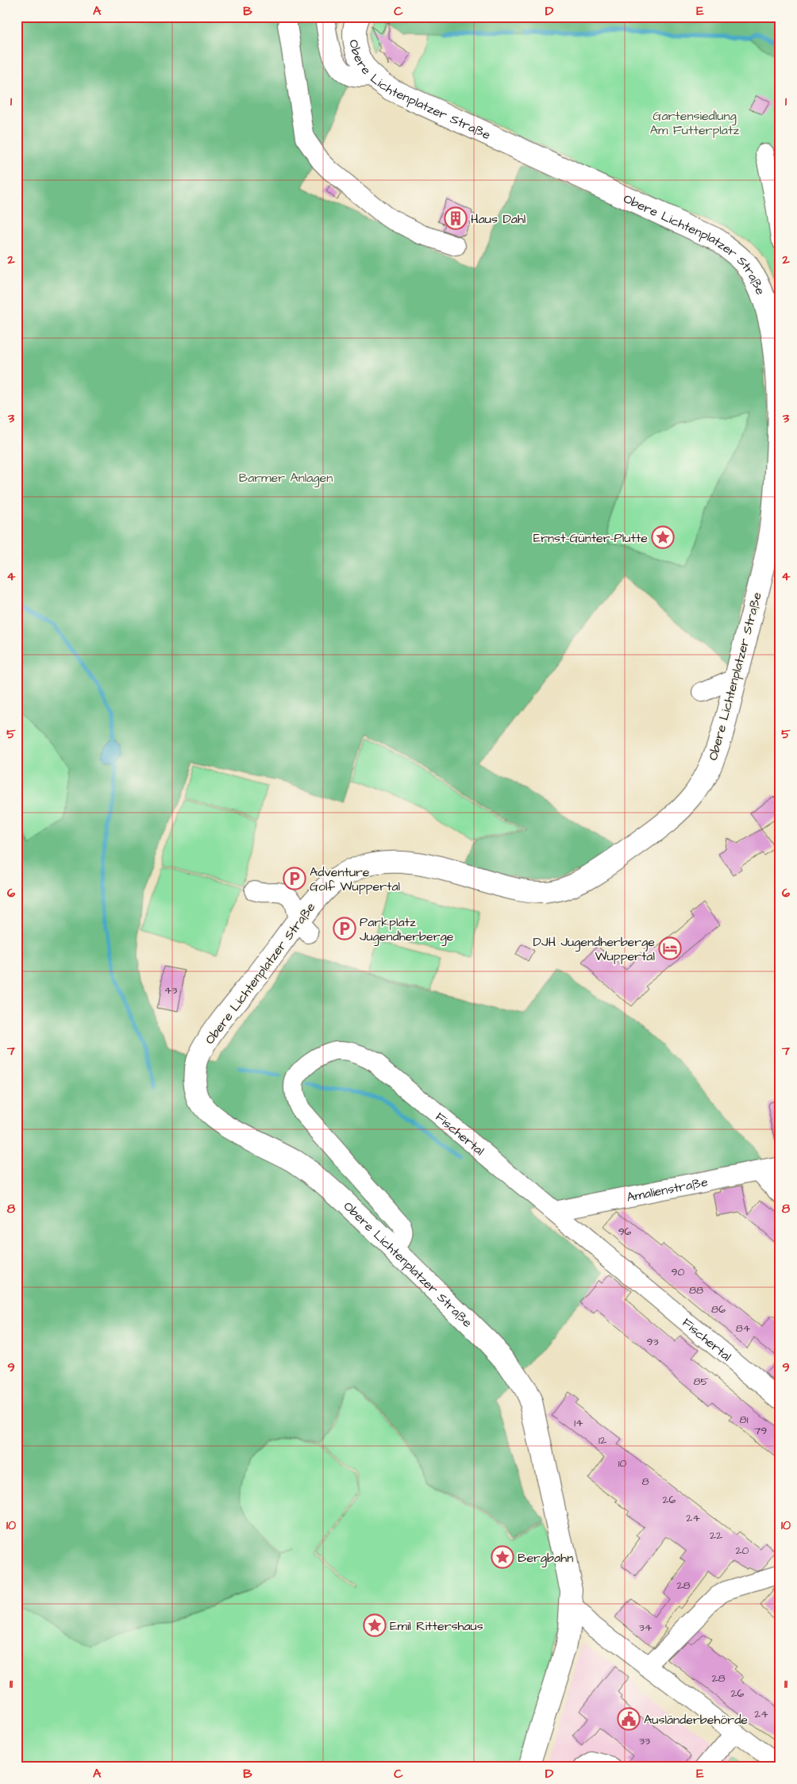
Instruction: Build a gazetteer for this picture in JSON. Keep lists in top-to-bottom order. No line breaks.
{"streets":{"main road":["Obere Lichtenplatzer Straße"],"street":["Fischertal","Amalienstraße"]},"crossings":[["Obere Lichtenplatzer Straße","Fischertal"],["Fischertal","Amalienstraße"]],"parks":["Gartensiedlung Am Futterplatz","Barmer Anlagen"],"places":{"building":["Haus Dahl"],"place":["Ernst-Günter-Plutte","Bergbahn","Emil Rittershaus"],"parking":["Adventure Golf Wuppertal","Parkplatz Jugendherberge"],"hotel":["DJH Jugendherberge Wuppertal"],"public building":["Ausländerbehörde"]},"house_numbers":["43","96","90","88","86","84","93","85","81","14","79","12","10","8","26","24","22","20","28","34","28","26","24","33"],"grid":{"columns":["A","B","C","D","E"],"rows":["1","2","3","4","5","6","7","8","9","10","11"]}}
